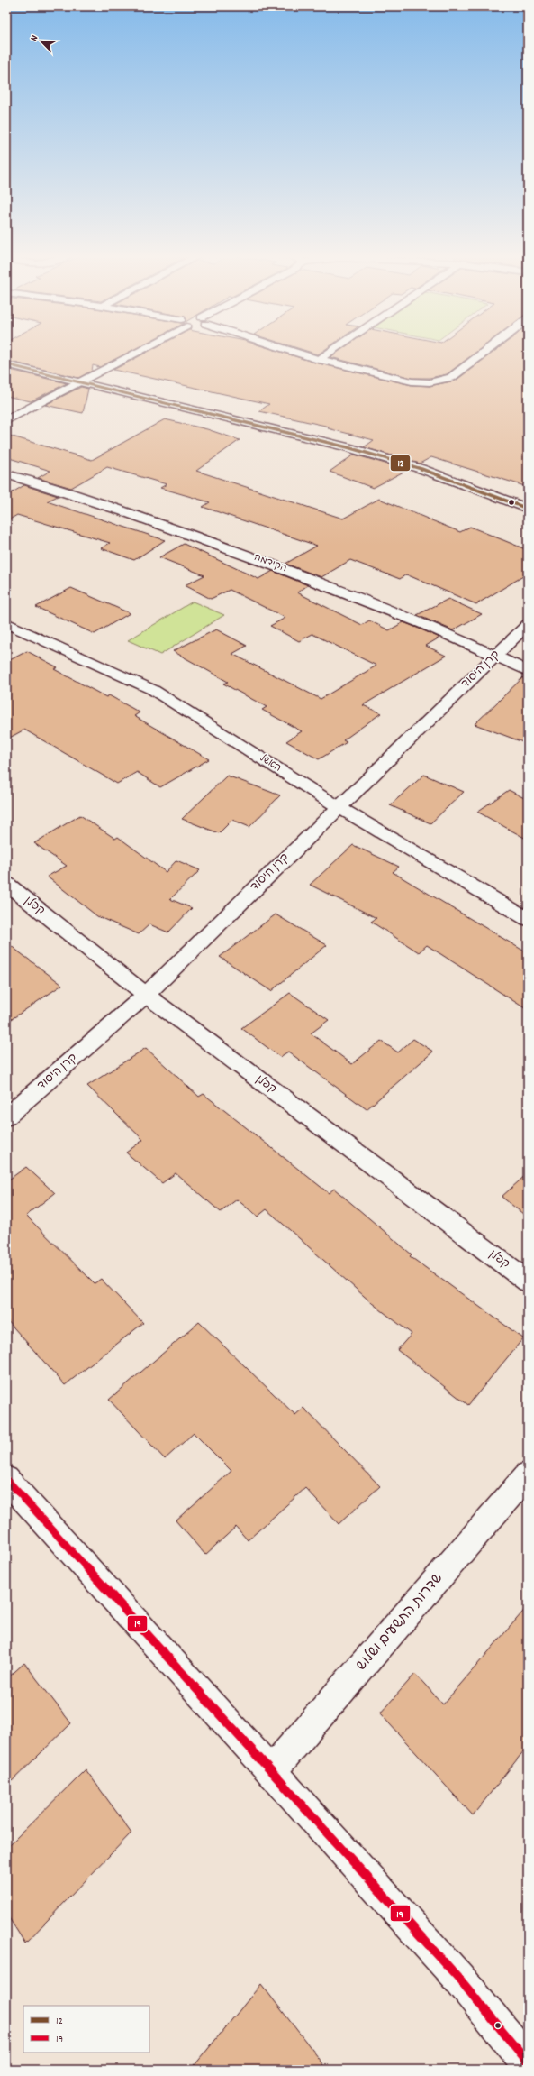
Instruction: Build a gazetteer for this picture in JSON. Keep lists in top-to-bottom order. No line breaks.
{"streets":{"street":["הקידמה","קרן היסוד","האשל","קפלן","שדרות התשעים ושלוש"]},"crossings":[["הקידמה","קרן היסוד"],["קרן היסוד","האשל"],["קרן היסוד","קפלן"]],"lines":["transit line 12","transit line 19"],"legend":["12","19"],"north":"top left"}
